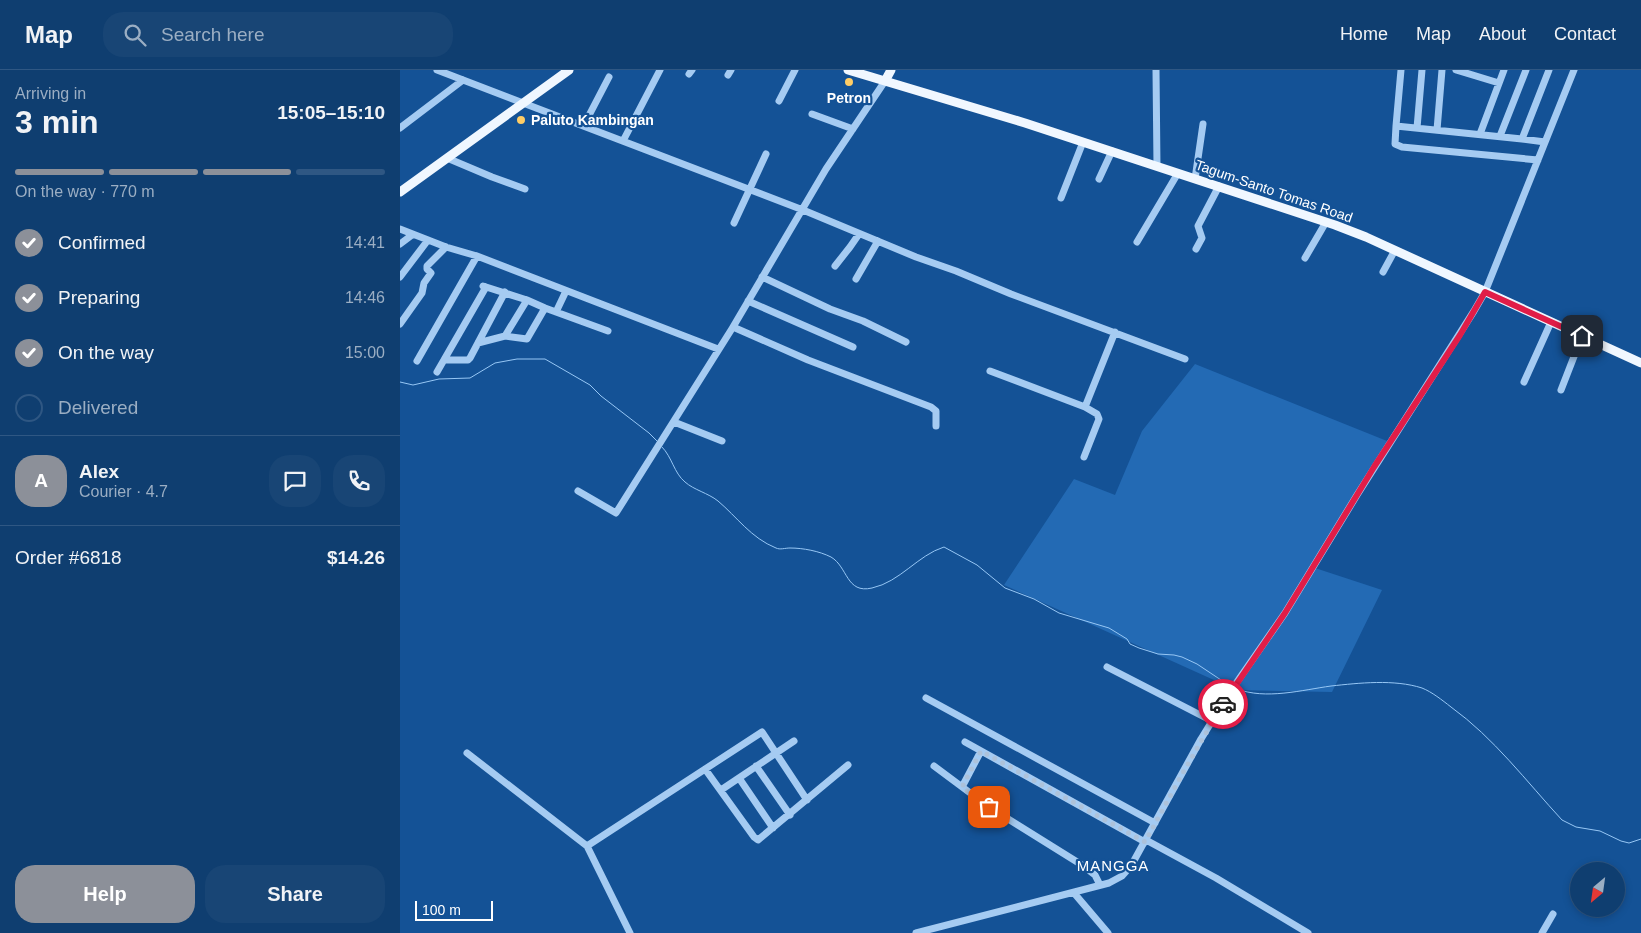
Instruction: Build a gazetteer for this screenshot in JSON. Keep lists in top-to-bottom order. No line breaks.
{"streets":{"main road":["Tagum-Santo Tomas Road"]},"districts":["MANGGA"],"places":["Petron","Paluto Kambingan"],"scale_bar":"100 m","north":"bottom left","page":{"header":"Map","search":"Search here","nav":["Home","Map","About","Contact"],"heading":["3 min","Arriving in","15:05–15:10"],"panel":["Alex","Courier · 4.7","Order #6818","$14.26"],"bar":"On the way · 770 m","list":[["Confirmed","14:41"],["Preparing","14:46"],["On the way","15:00"],"Delivered"],"round":"A","buttons":["Help","Share"],"scale":"100 m"}}
